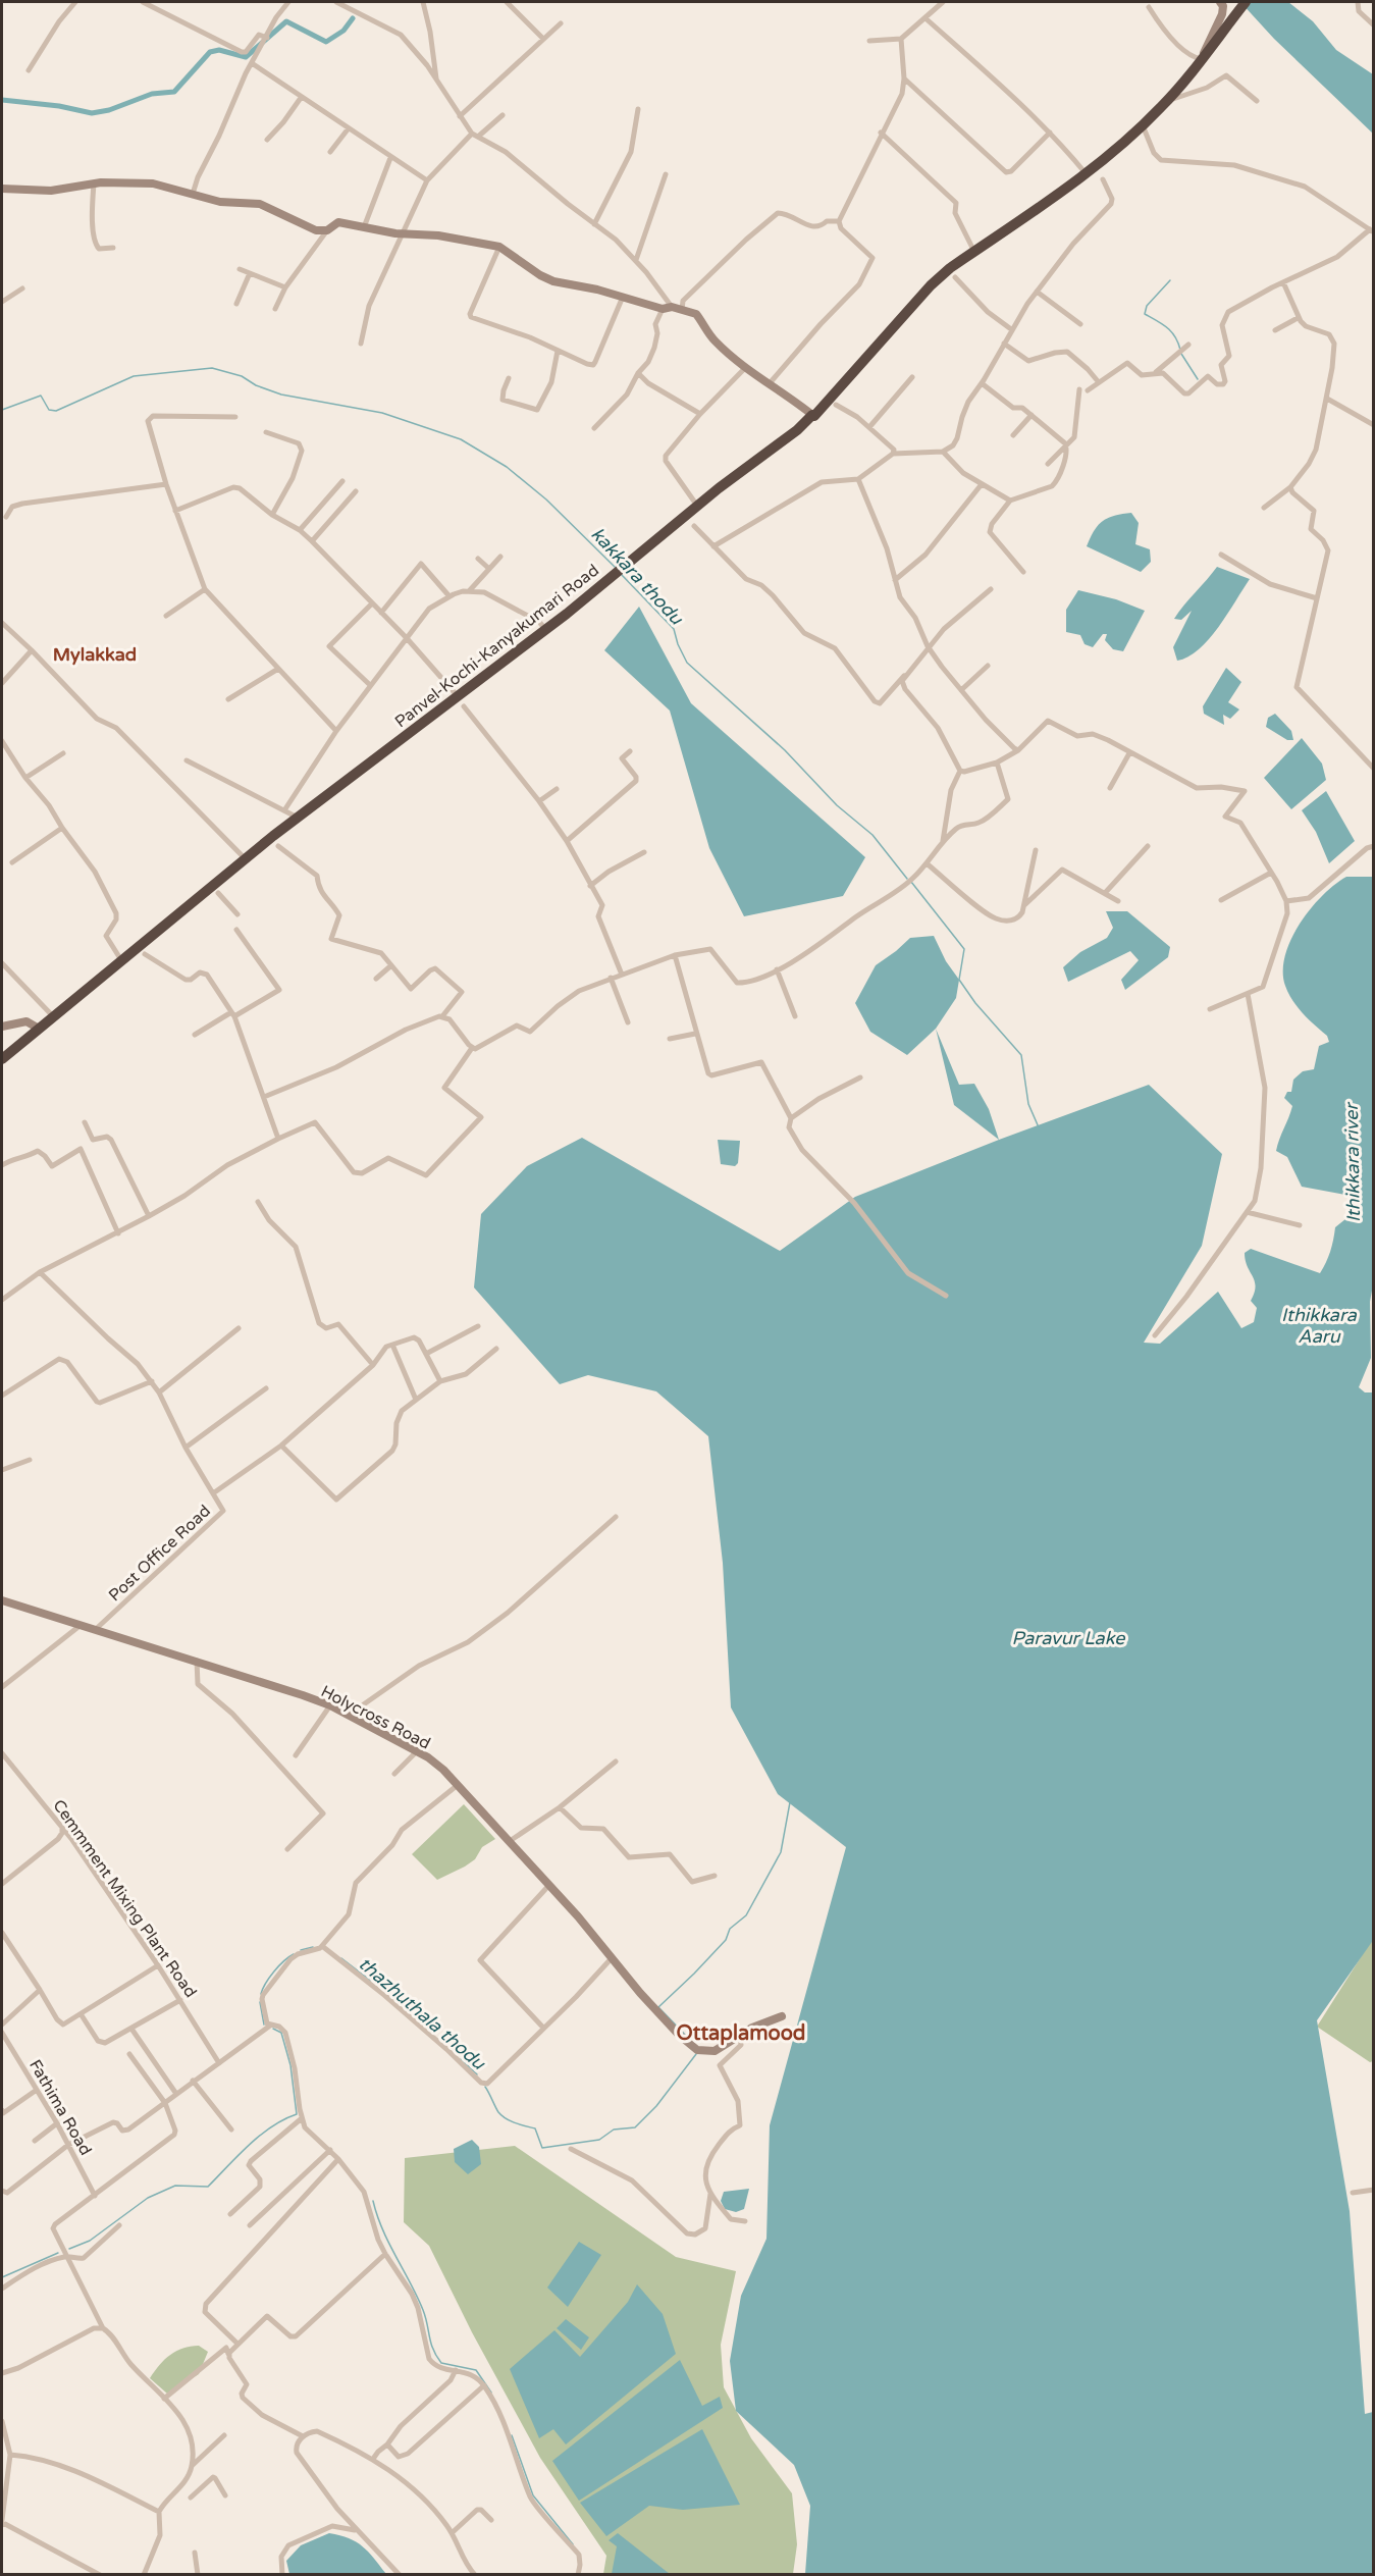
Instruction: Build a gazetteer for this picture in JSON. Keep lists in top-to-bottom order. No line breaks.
{"streets":{"highway":["Panvel-Kochi-Kanyakumari Road"],"main road":["Holycross Road"],"street":["Post Office Road","Cemmment Mixing Plant Road","Fathima Road"]},"crossings":[["Post Office Road","Holycross Road"]],"districts":["Mylakkad","Ottaplamood"],"water":["kakkara thodu","Ithikkara river","Ithikkara Aaru","Paravur Lake","thazhuthala thodu"]}
